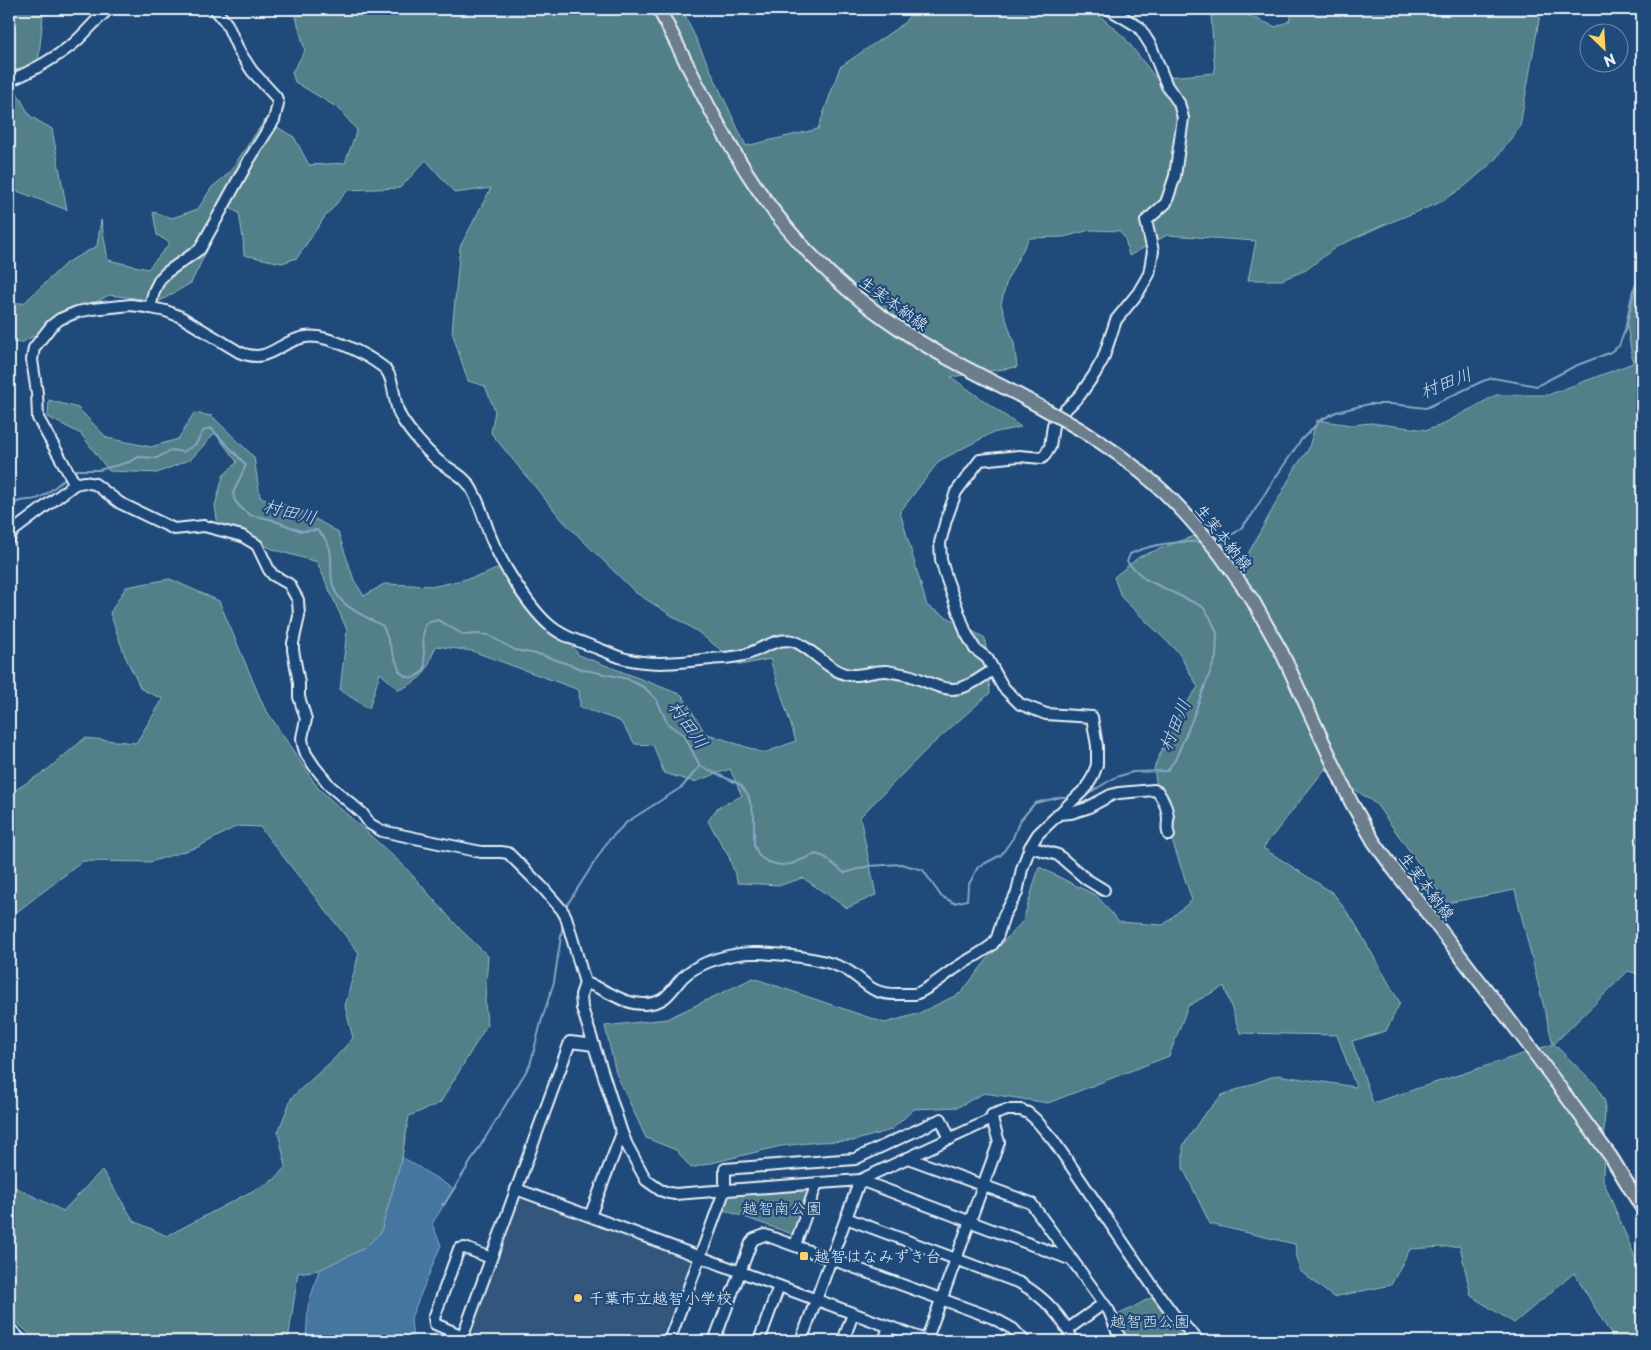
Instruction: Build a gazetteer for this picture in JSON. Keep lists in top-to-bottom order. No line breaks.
{"streets":{"main road":["生実本納線"]},"water":["村田川"],"parks":["越智南公園","越智西公園"],"places":{"transit":["越智はなみずき台"],"other":["千葉市立越智小学校"]},"north":"bottom right"}
